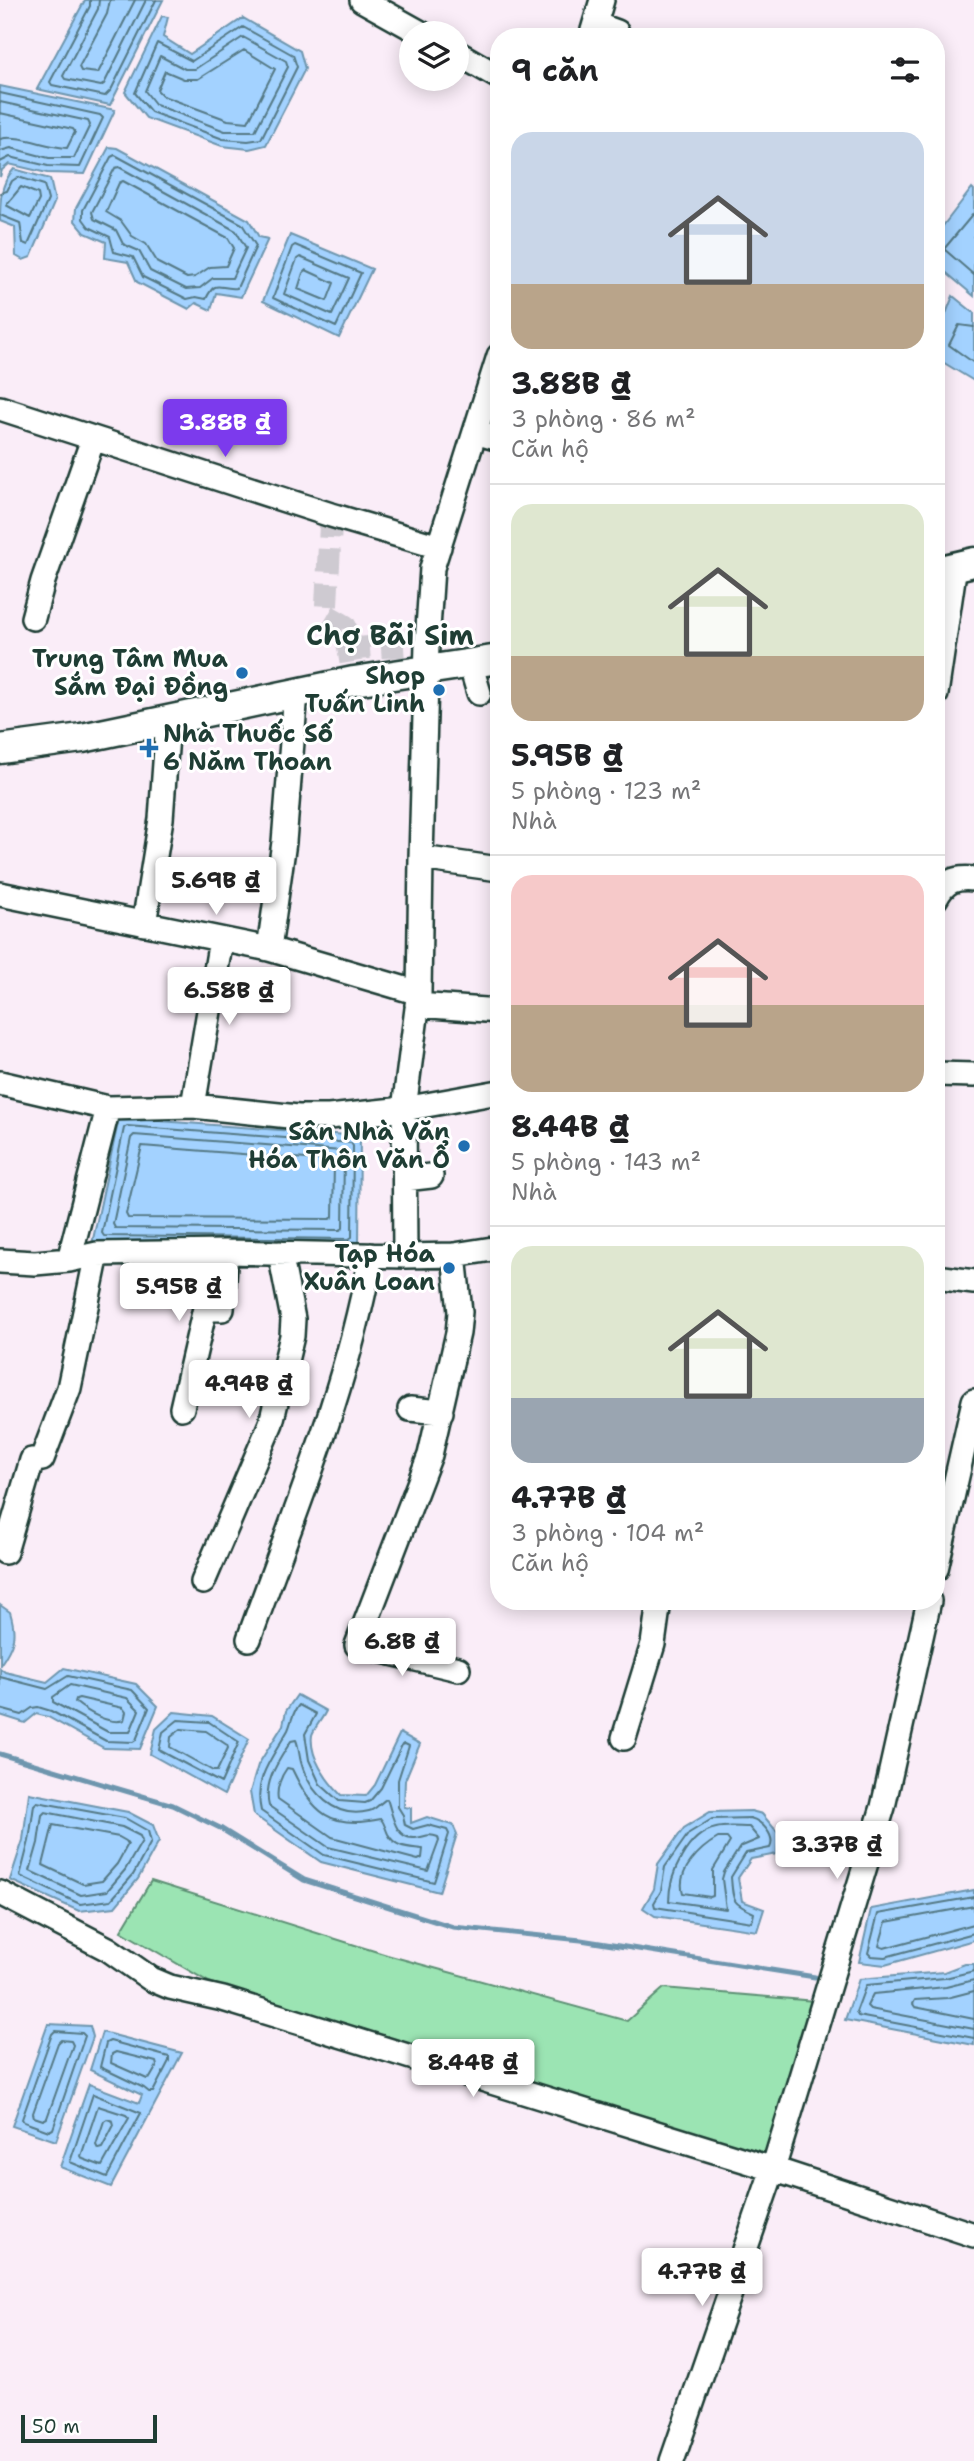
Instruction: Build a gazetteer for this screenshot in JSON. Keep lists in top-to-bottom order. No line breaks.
{"districts":["Chợ Bãi Sim"],"places":{"other":["Trung Tâm Mua Sắm Đại Đồng","Shop Tuấn Linh","Sân Nhà Văn Hóa Thôn Văn Ổ","Tạp Hóa Xuân Loan"],"health":["Nhà Thuốc Số 6 Năm Thoan"]},"scale_bar":"50 m","page":{"heading":"9 căn","list":[{"name":"3.88B ₫","note":"3 phòng · 86 m² · Căn hộ"},{"name":"5.95B ₫","note":"5 phòng · 123 m² · Nhà"},{"name":"8.44B ₫","note":"5 phòng · 143 m² · Nhà"},{"name":"4.77B ₫","note":"3 phòng · 104 m² · Căn hộ"}],"price":["3.88B ₫","5.69B ₫","6.58B ₫","5.95B ₫","4.94B ₫","6.8B ₫","3.37B ₫","8.44B ₫","4.77B ₫"],"scale":"50 m"}}
